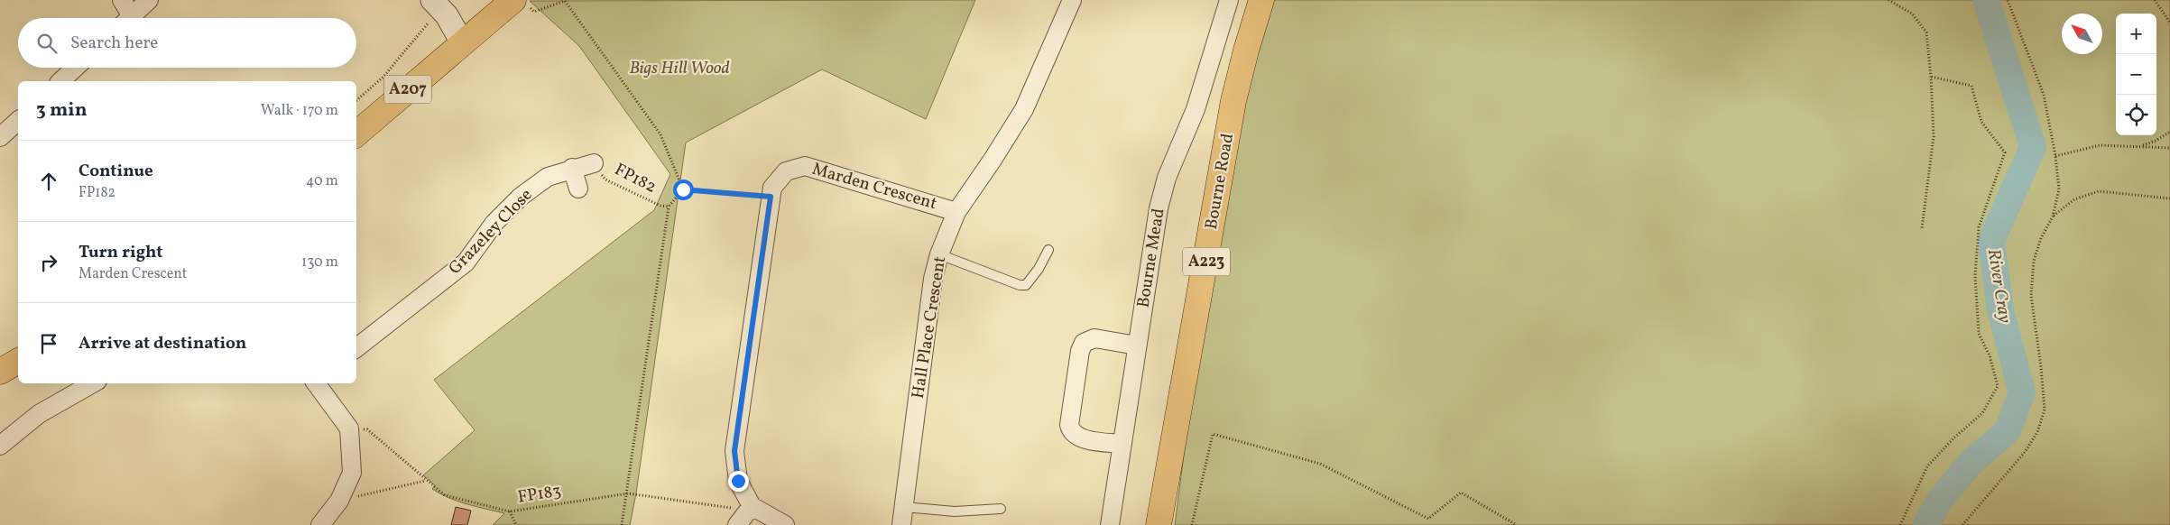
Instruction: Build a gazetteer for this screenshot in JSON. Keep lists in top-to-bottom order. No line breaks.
{"streets":{"main road":["A207","Bourne Road","A223"],"street":["Marden Crescent","Grazeley Close","Bourne Mead","Hall Place Crescent"],"path":["FP182","FP183"]},"crossings":[["FP182","Grazeley Close"],["Marden Crescent","Hall Place Crescent"],["Marden Crescent","FP183"]],"water":["River Cray"],"parks":["Bigs Hill Wood"],"north":"top left","page":{"map_buttons":["+","−"],"search":"Search here","heading":["3 min","Walk · 170 m"],"list":[["Continue","FP182","40 m"],["Turn right","Marden Crescent","130 m"],"Arrive at destination"]}}
